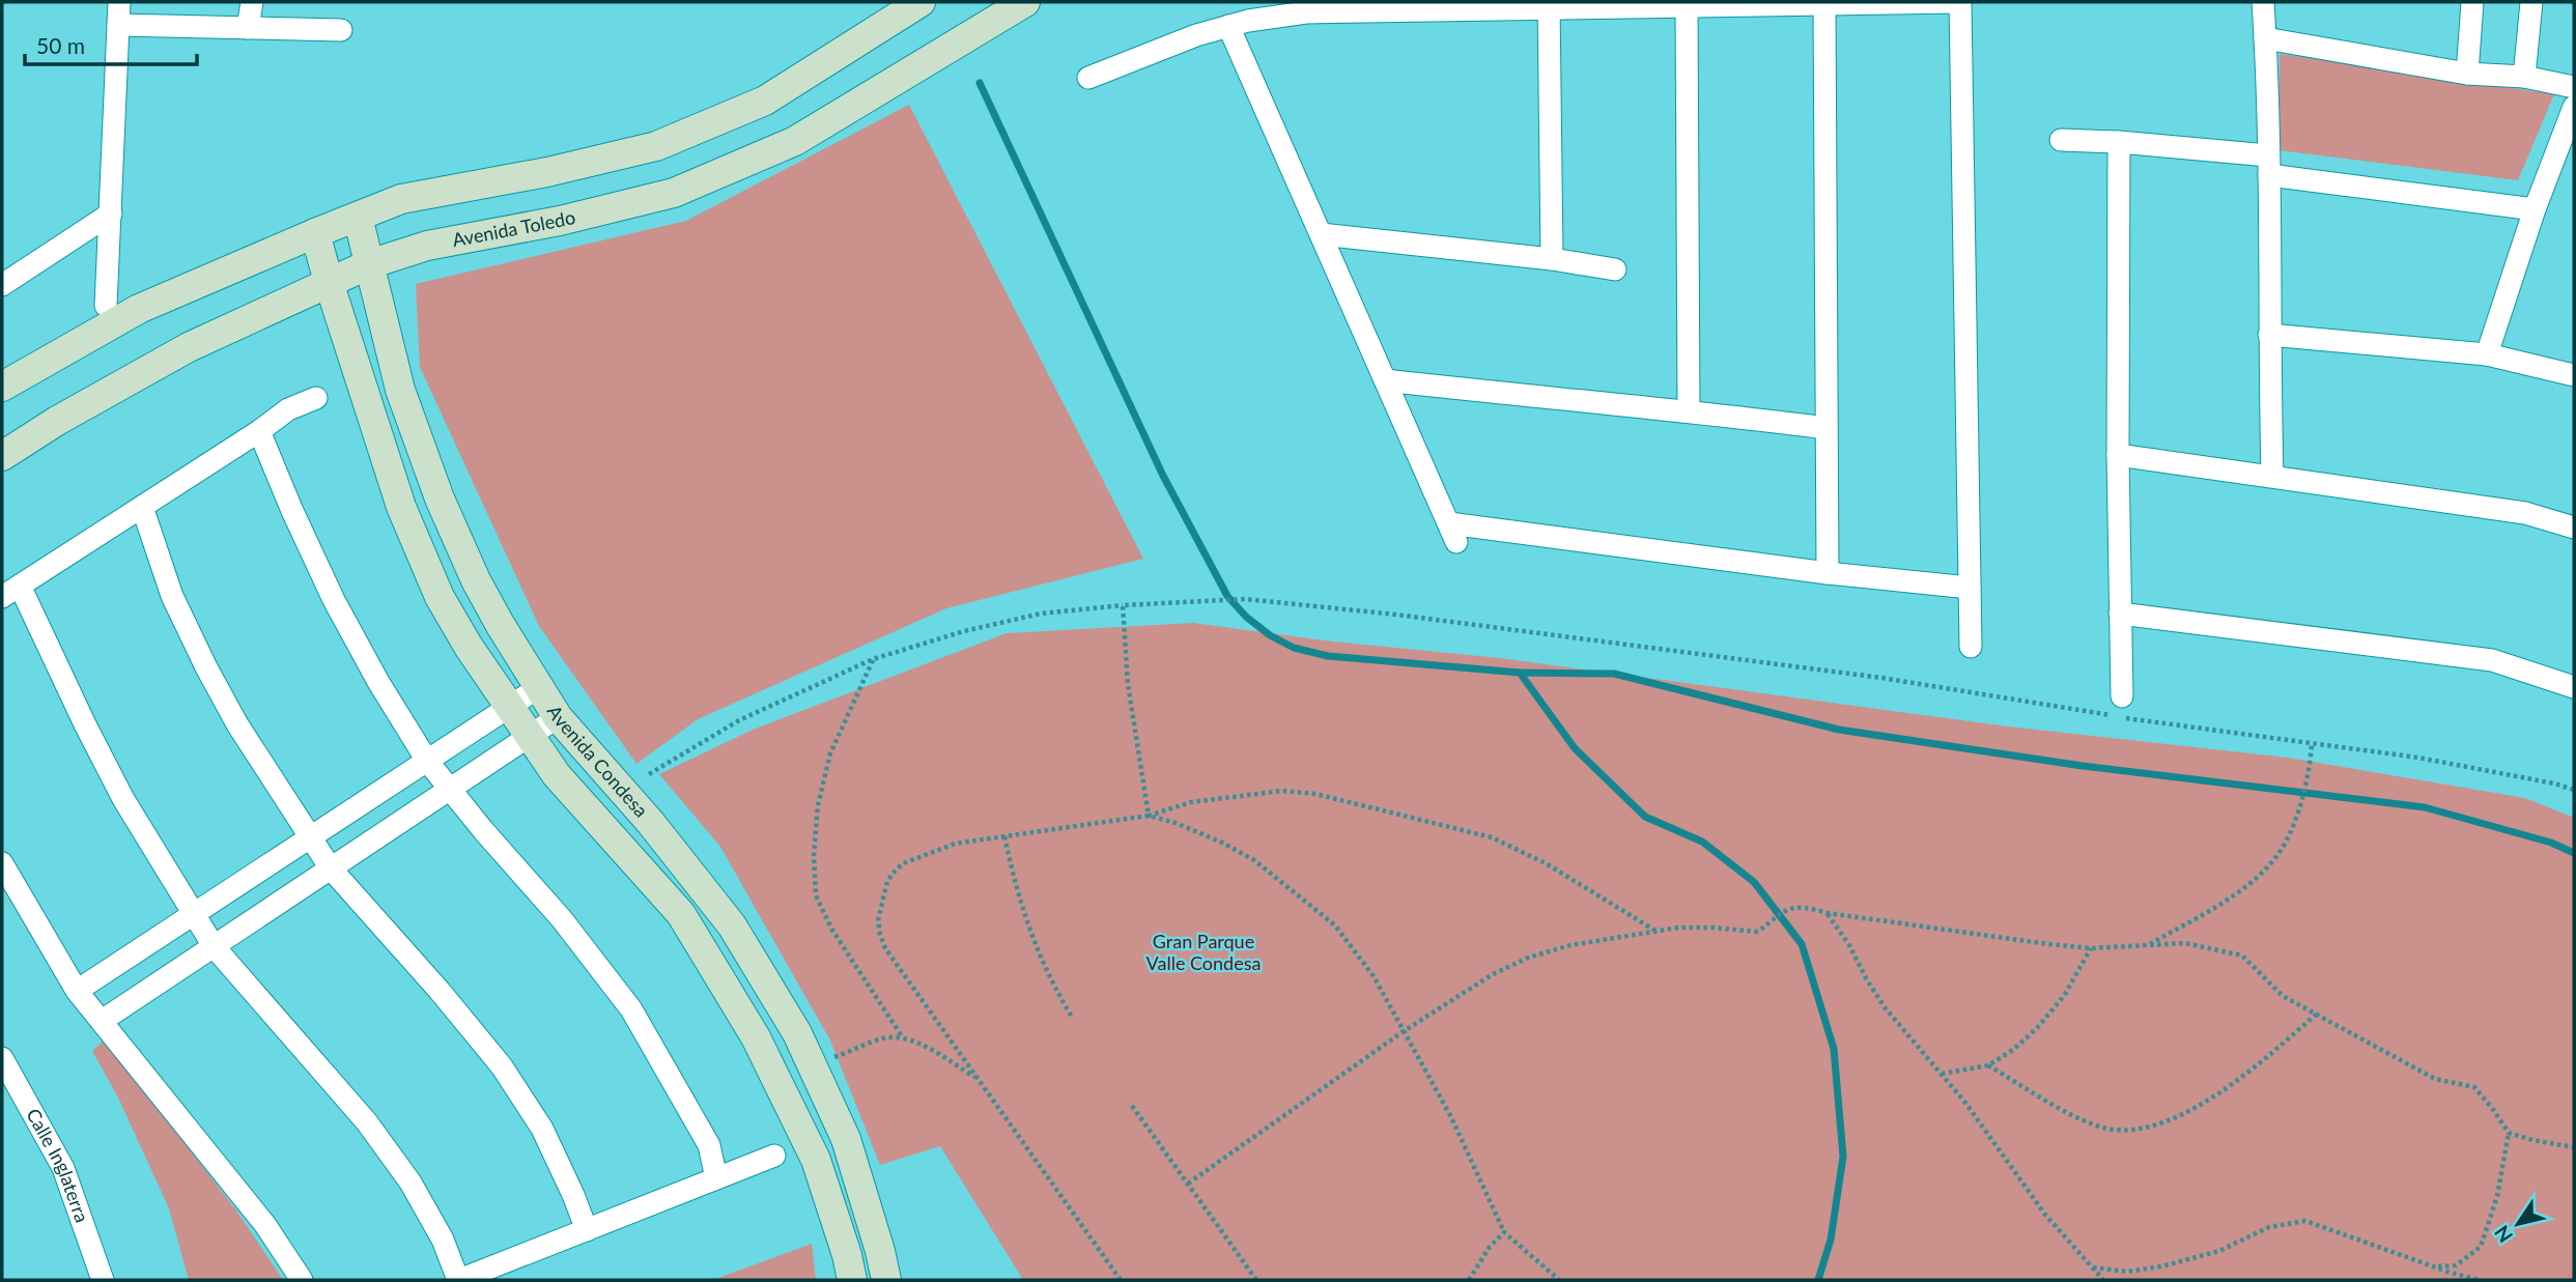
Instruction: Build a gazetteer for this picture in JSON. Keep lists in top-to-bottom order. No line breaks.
{"streets":{"street":["Avenida Toledo","Avenida Condesa","Calle Inglaterra"]},"crossings":[["Avenida Toledo","Avenida Condesa"]],"parks":["Gran Parque Valle Condesa"],"scale_bar":"50 m","north":"bottom left"}
